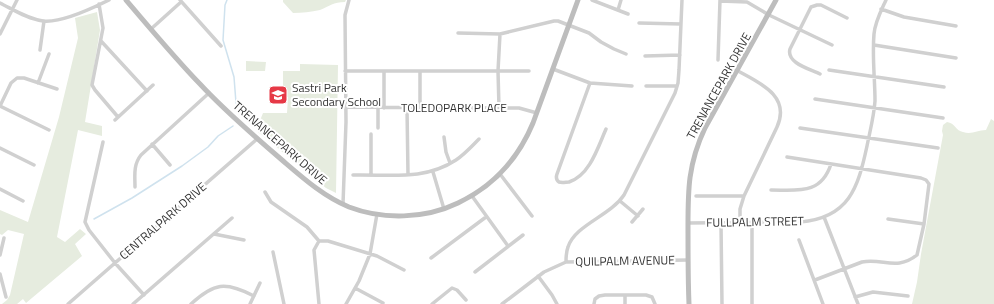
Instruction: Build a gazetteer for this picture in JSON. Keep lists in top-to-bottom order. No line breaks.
{"streets":{"street":["TRENANCEPARK DRIVE","TOLEDOPARK PLACE","CENTRALPARK DRIVE","FULLPALM STREET","QUILPALM AVENUE"]},"crossings":[["TRENANCEPARK DRIVE","TOLEDOPARK PLACE"],["TRENANCEPARK DRIVE","CENTRALPARK DRIVE"],["TRENANCEPARK DRIVE","FULLPALM STREET"],["TRENANCEPARK DRIVE","QUILPALM AVENUE"]],"places":{"school or university":["Sastri Park Secondary School"]}}
